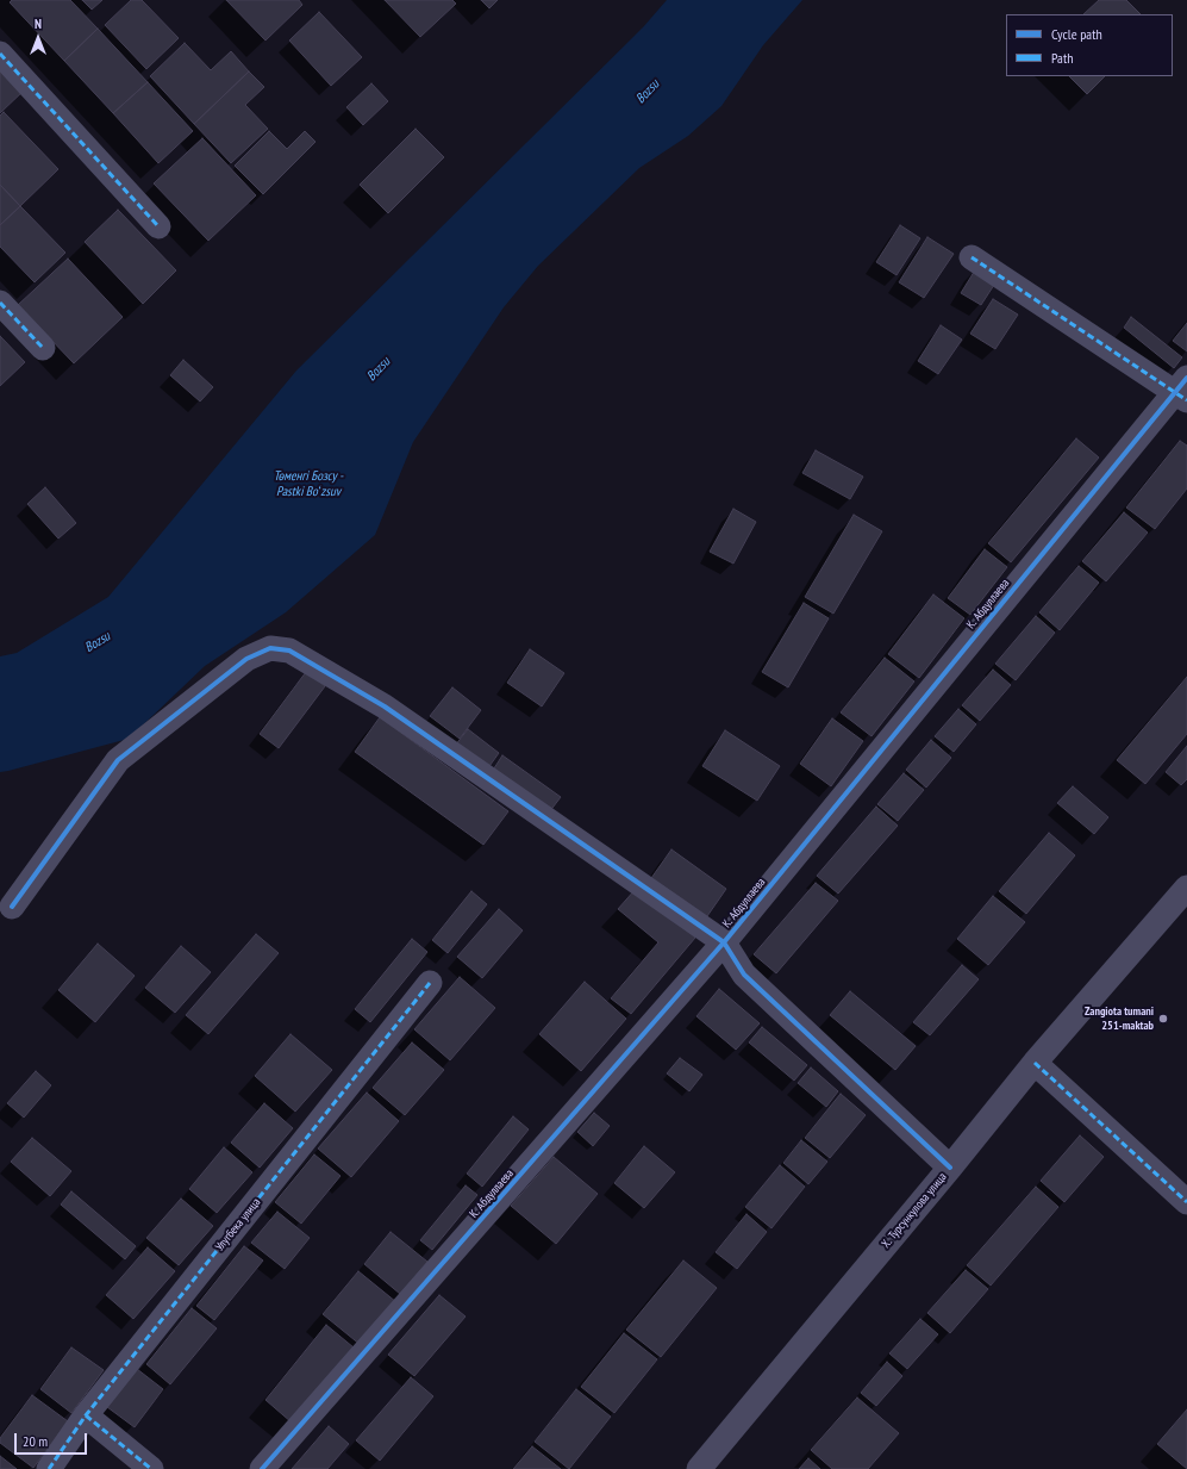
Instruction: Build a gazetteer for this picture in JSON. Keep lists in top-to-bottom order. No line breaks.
{"streets":{"street":["К. Абдуллаева","Х. Турсункулова улица","Улугбека улица"]},"water":["Bozsu","Төменгі Бозсу - Pastki Boʻzsuv"],"places":["Zangiota tumani 251-maktab"],"legend":["Cycle path","Path"],"scale_bar":"20 m","north":"top"}
